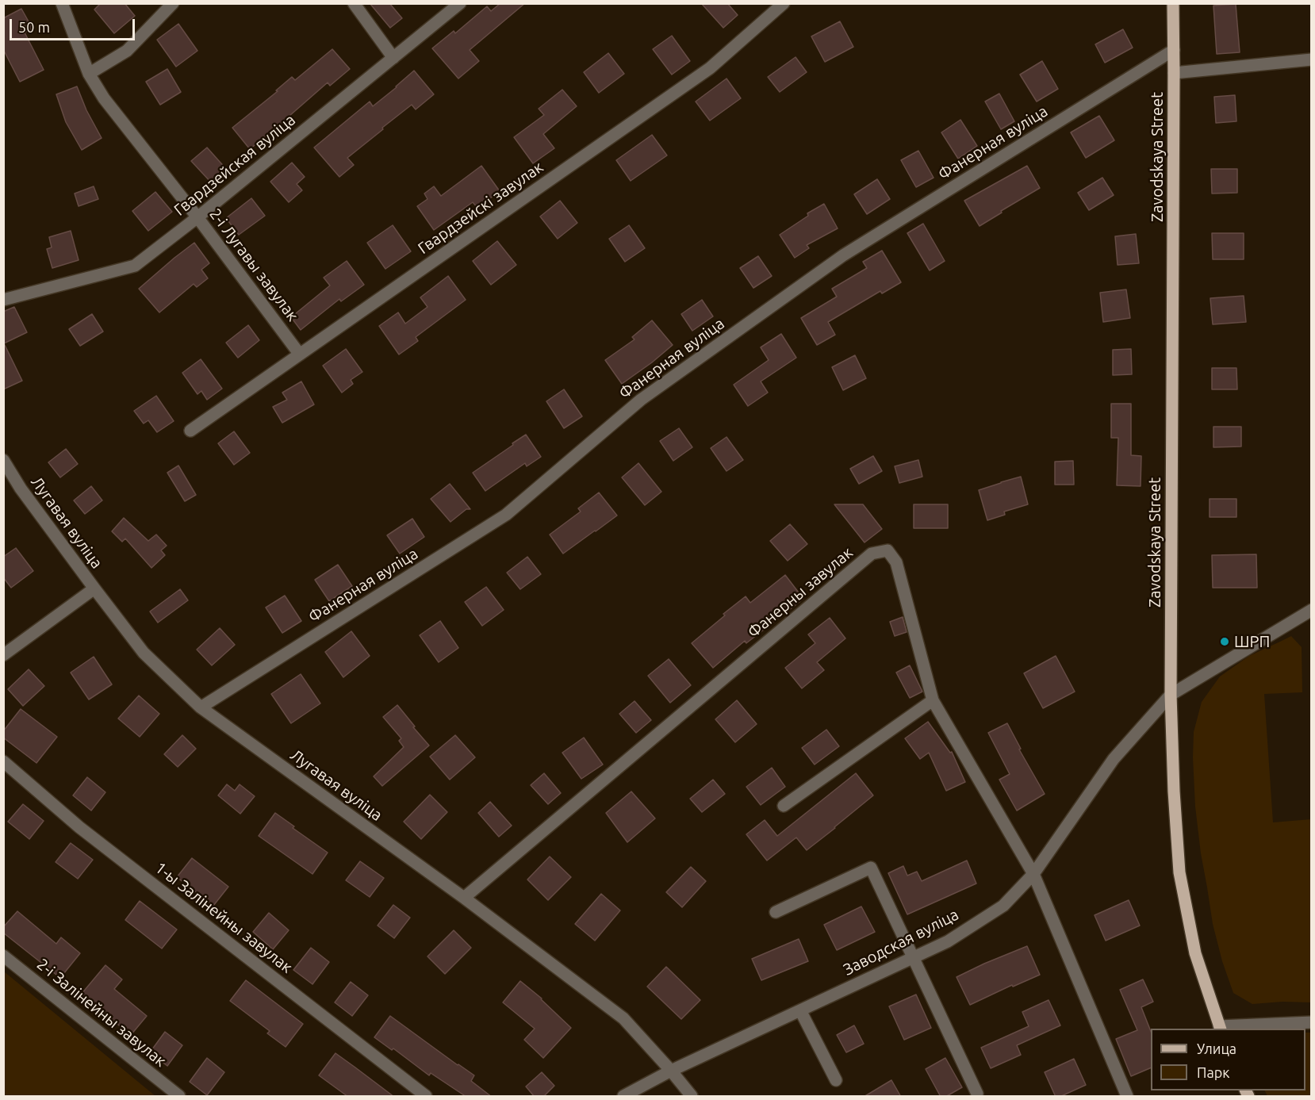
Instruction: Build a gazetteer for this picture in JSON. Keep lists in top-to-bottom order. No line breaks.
{"streets":{"main road":["Zavodskaya Street"],"street":["Фанерная вуліца","Гвардзейская вуліца","Гвардзейскі завулак","2-і Лугавы завулак","Лугавая вуліца","Фанерны завулак","1-ы Залінейны завулак","Заводская вуліца","2-і Залінейны завулак"]},"crossings":[["Фанерная вуліца","Zavodskaya Street"],["Фанерная вуліца","Лугавая вуліца"],["Zavodskaya Street","Заводская вуліца"],["Гвардзейская вуліца","2-і Лугавы завулак"],["Гвардзейскі завулак","2-і Лугавы завулак"],["Лугавая вуліца","Фанерны завулак"],["Лугавая вуліца","Заводская вуліца"],["Фанерны завулак","Заводская вуліца"]],"places":["ШРП"],"legend":["Улица","Парк"],"scale_bar":"50 m"}
